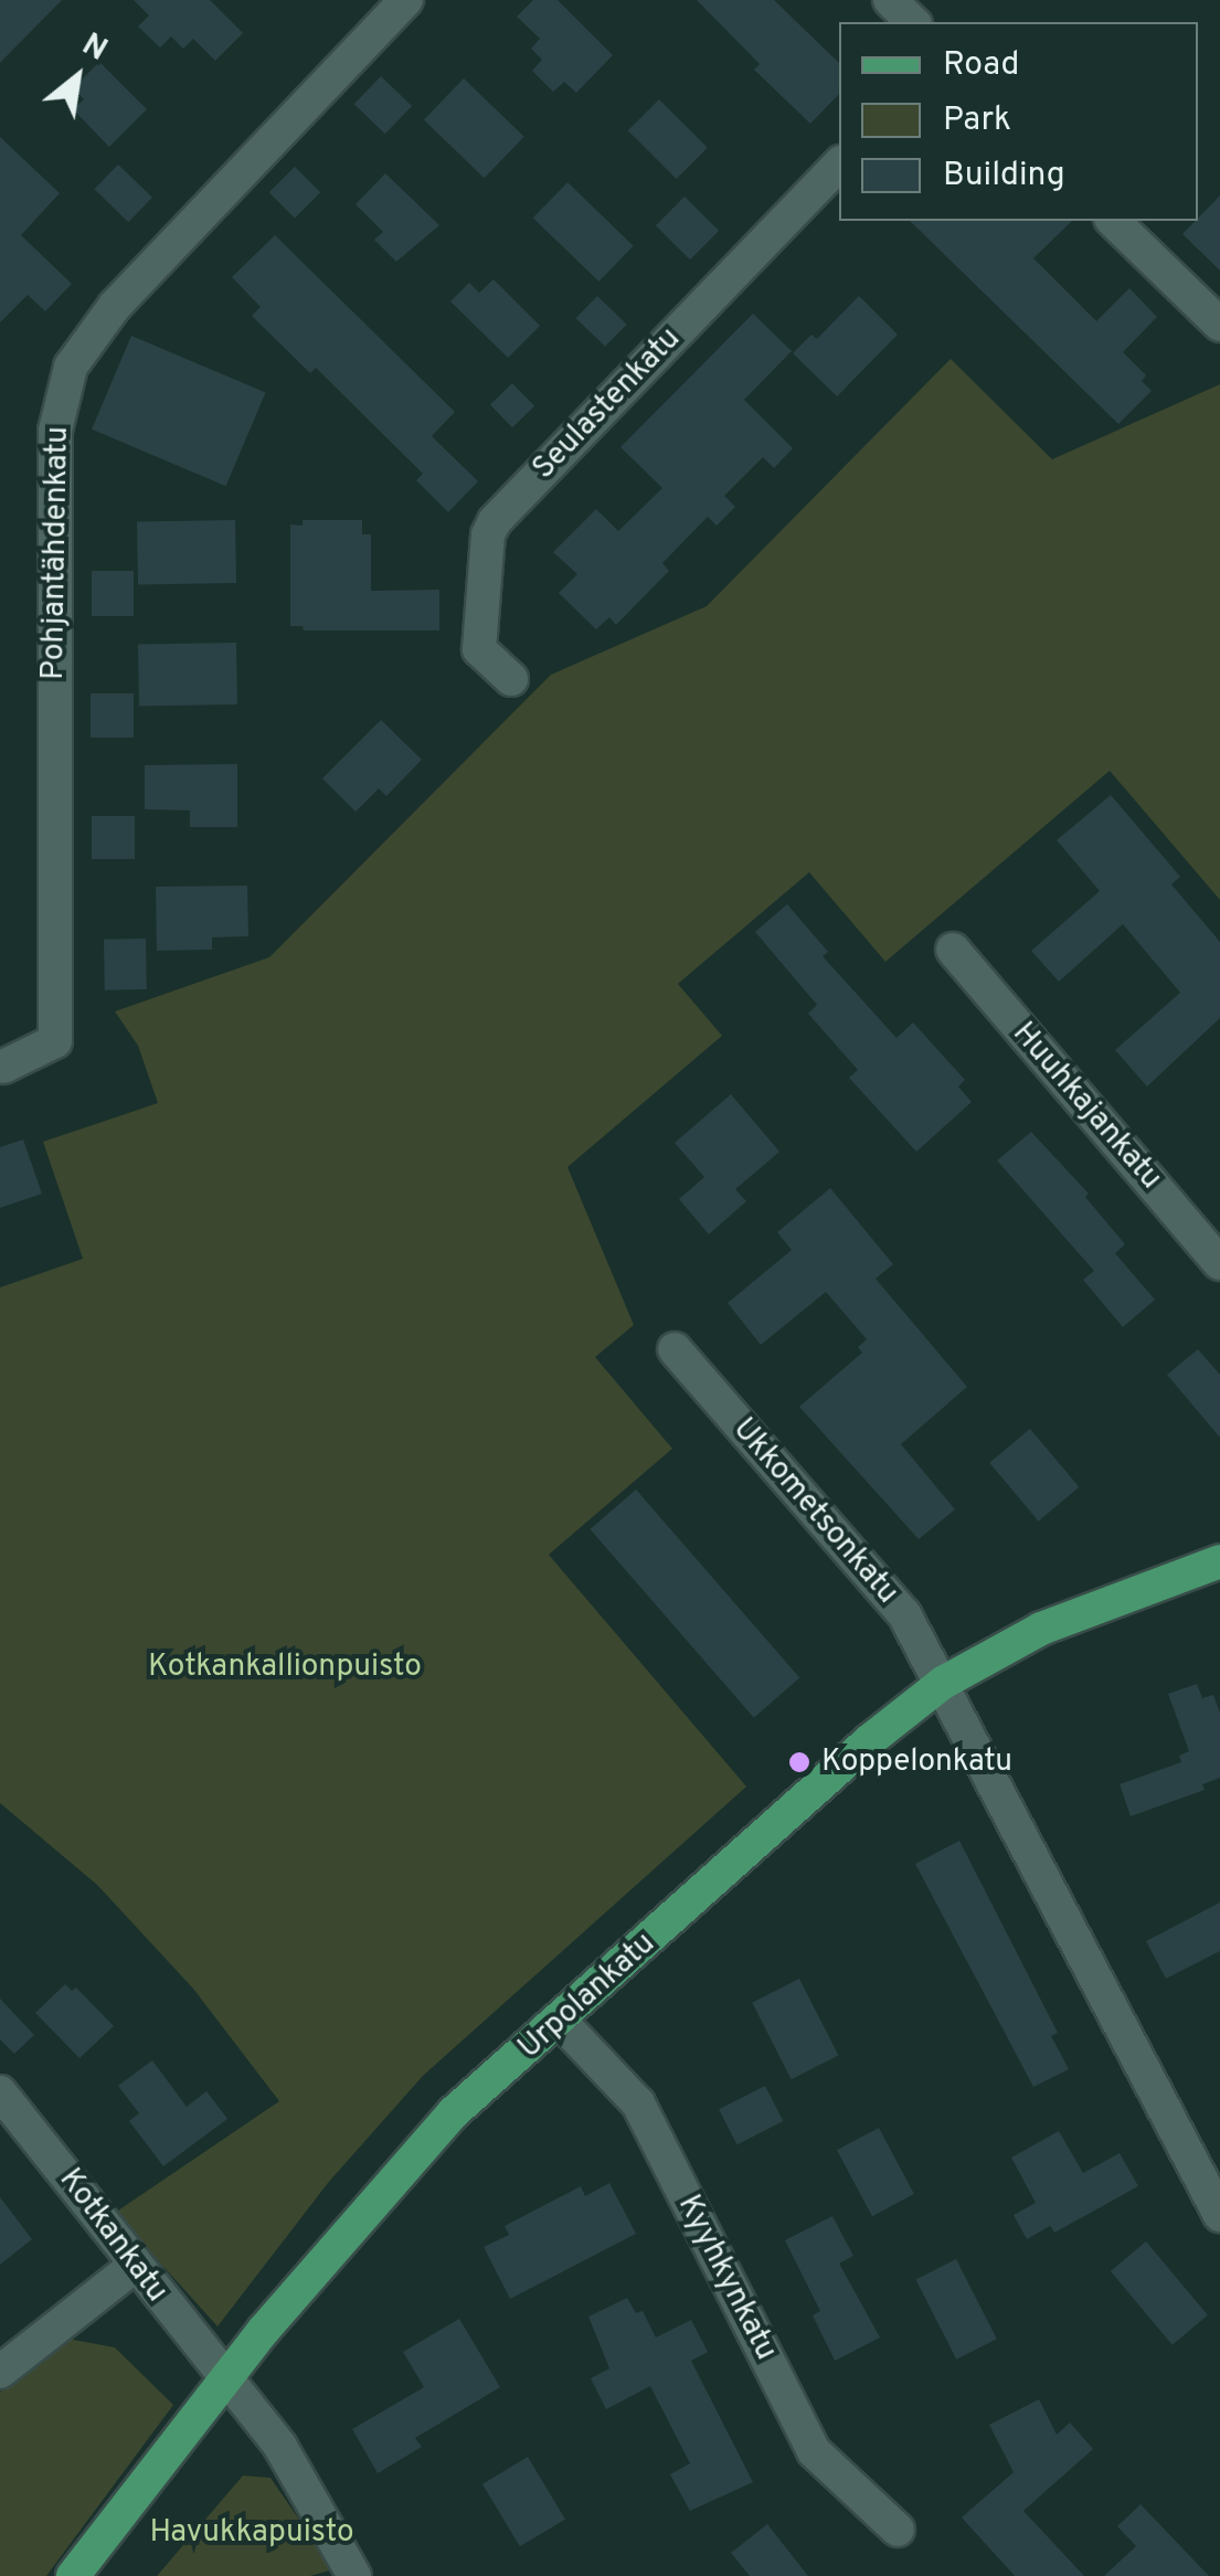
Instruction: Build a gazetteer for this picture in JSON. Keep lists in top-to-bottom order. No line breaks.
{"streets":{"main road":["Urpolankatu"],"street":["Seulastenkatu","Pohjantähdenkatu","Huuhkajankatu","Ukkometsonkatu","Kotkankatu","Kyyhkynkatu"]},"crossings":[["Ukkometsonkatu","Urpolankatu"],["Urpolankatu","Kotkankatu"],["Urpolankatu","Kyyhkynkatu"]],"parks":["Kotkankallionpuisto","Havukkapuisto"],"places":["Koppelonkatu"],"legend":["Road","Park","Building"],"north":"top right"}
